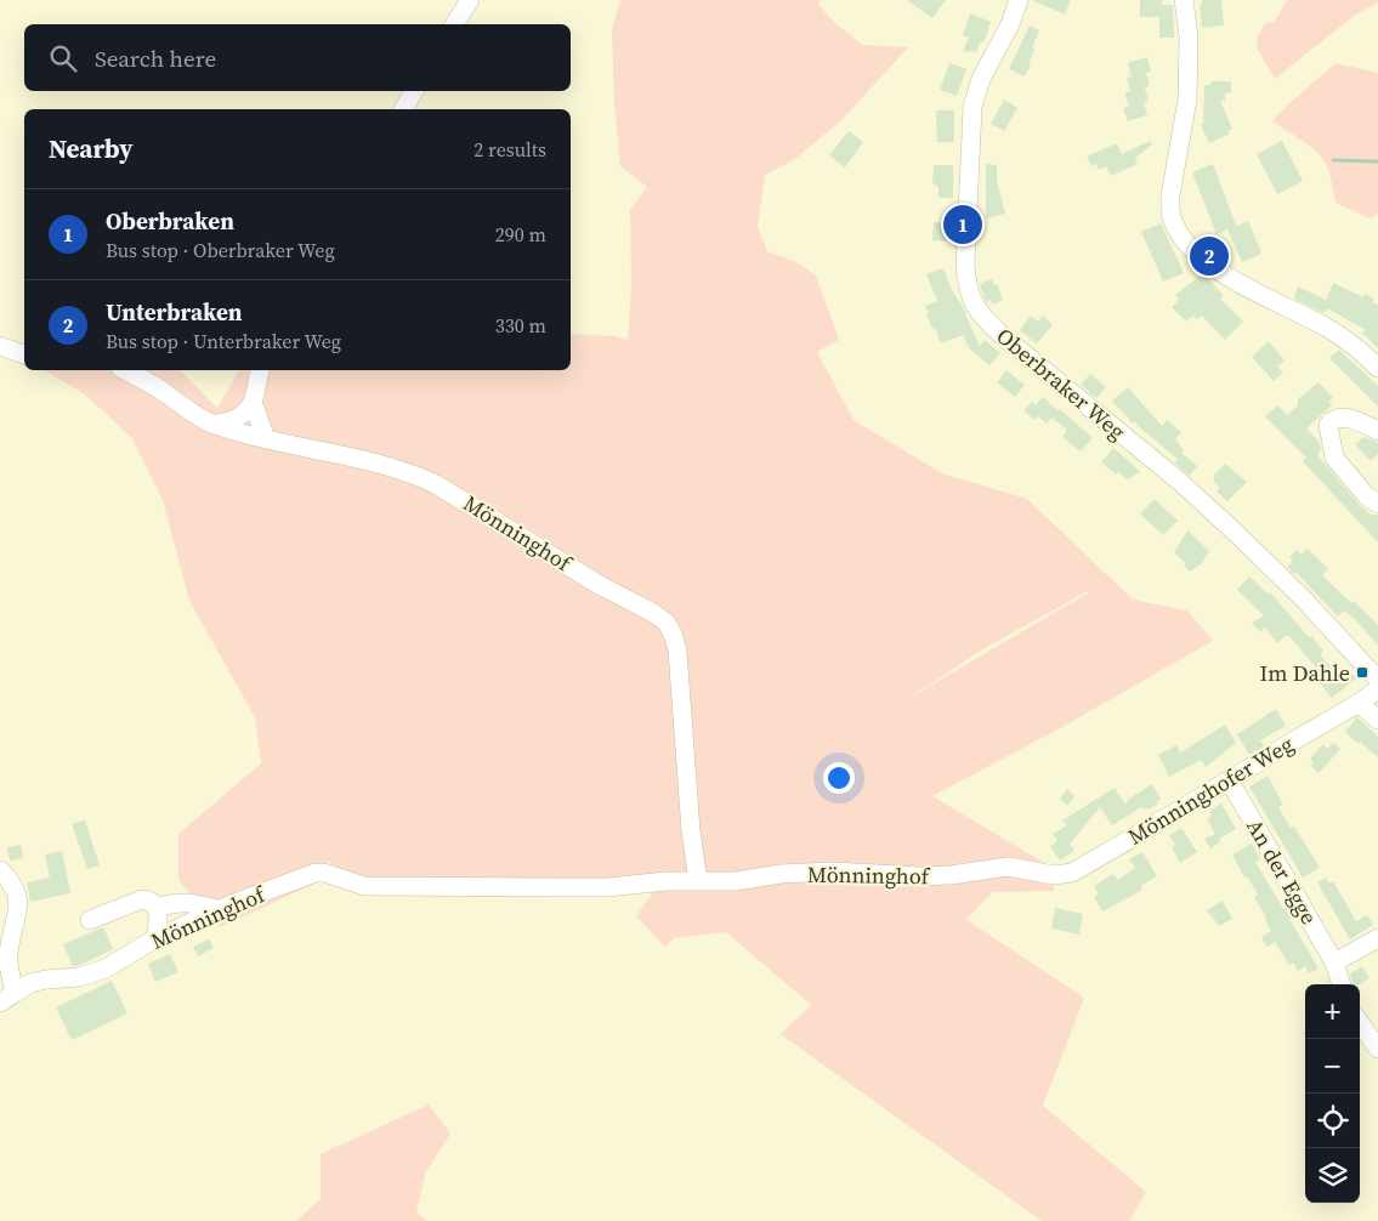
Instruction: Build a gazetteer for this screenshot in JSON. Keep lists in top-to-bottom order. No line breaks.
{"streets":{"street":["Oberbraker Weg","Mönninghof","Mönninghofer Weg","An der Egge"]},"crossings":[["Mönninghof","Mönninghofer Weg"],["Mönninghofer Weg","An der Egge"]],"places":{"transit":["Im Dahle"]},"page":{"search":"Search here","heading":["Nearby","2 results"],"list":[{"mark":"1","name":"Oberbraken","note":"Bus stop · Oberbraker Weg","value":"290 m"},{"mark":"2","name":"Unterbraken","note":"Bus stop · Unterbraker Weg","value":"330 m"}],"pins":["1","2"],"map_buttons":["+","−"]}}
